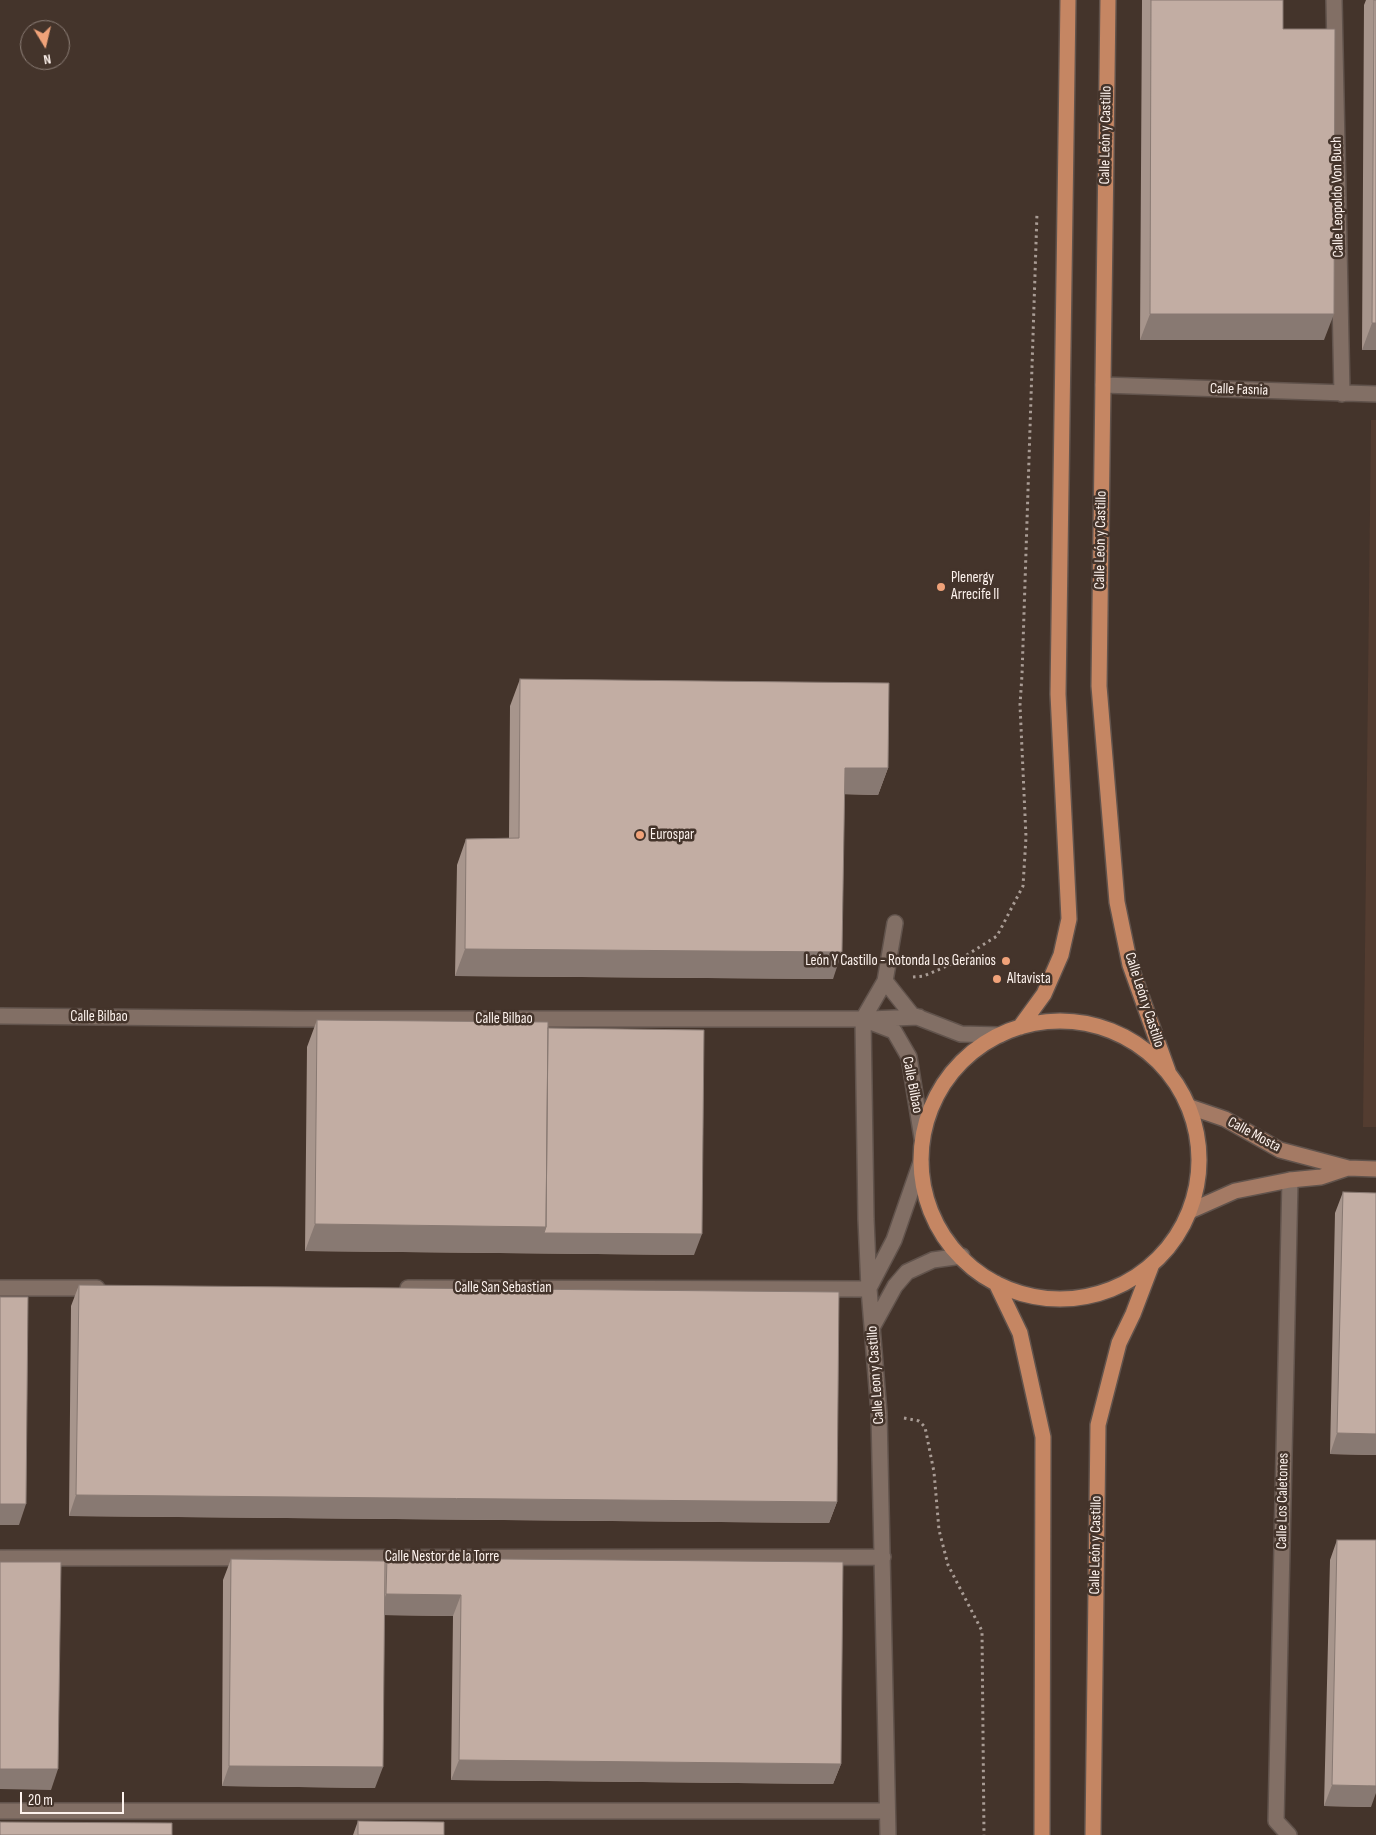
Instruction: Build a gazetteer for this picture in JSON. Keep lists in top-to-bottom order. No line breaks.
{"streets":{"main road":["Calle León y Castillo"],"street":["Calle Leopoldo Von Buch","Calle Fasnia","Calle Bilbao","Calle Mosta","Calle San Sebastian","Calle Leon y Castillo","Calle Los Caletones","Calle Nestor de la Torre"]},"crossings":[["Calle León y Castillo","Calle Fasnia"],["Calle Leopoldo Von Buch","Calle Fasnia"],["Calle Bilbao","Calle Leon y Castillo"],["Calle Mosta","Calle Los Caletones"],["Calle San Sebastian","Calle Leon y Castillo"],["Calle Leon y Castillo","Calle Nestor de la Torre"]],"places":["Plenergy Arrecife II","Eurospar","León Y Castillo - Rotonda Los Geranios","Altavista"],"scale_bar":"20 m","north":"bottom"}
